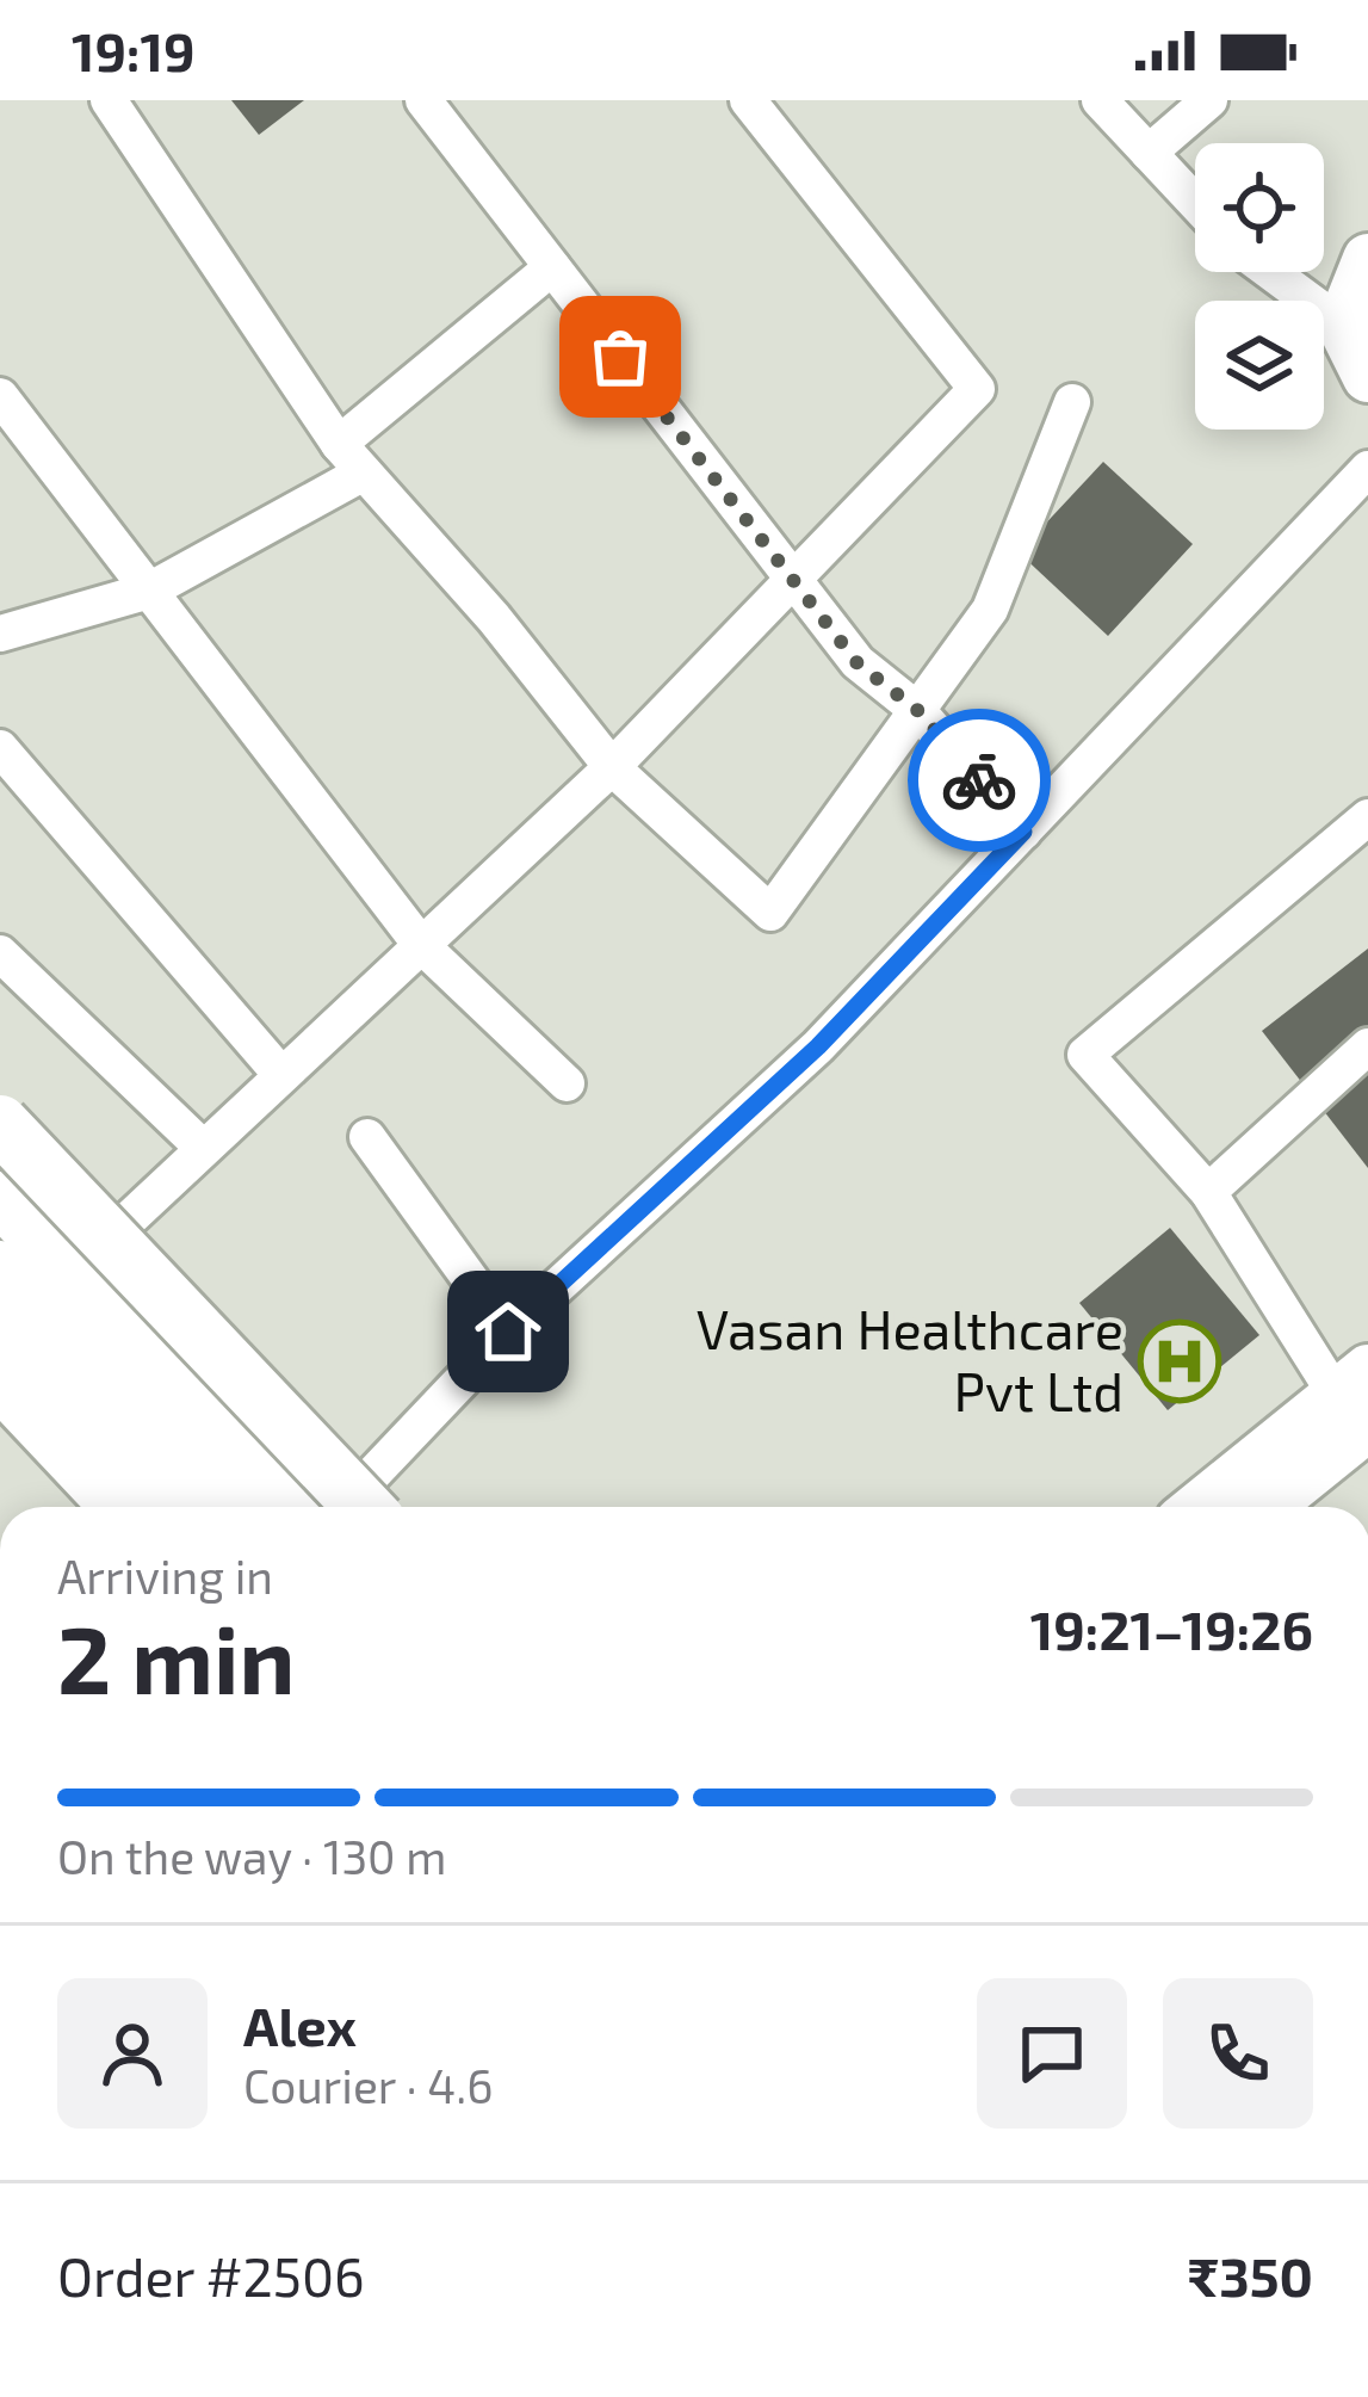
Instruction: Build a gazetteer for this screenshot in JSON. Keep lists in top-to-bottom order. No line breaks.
{"places":{"hospital":["Vasan Healthcare Pvt Ltd"]},"page":{"status":"19:19","heading":["2 min","Arriving in","19:21–19:26"],"panel":["Alex","Courier · 4.6","Order #2506","₹350"],"bar":"On the way · 130 m"}}
